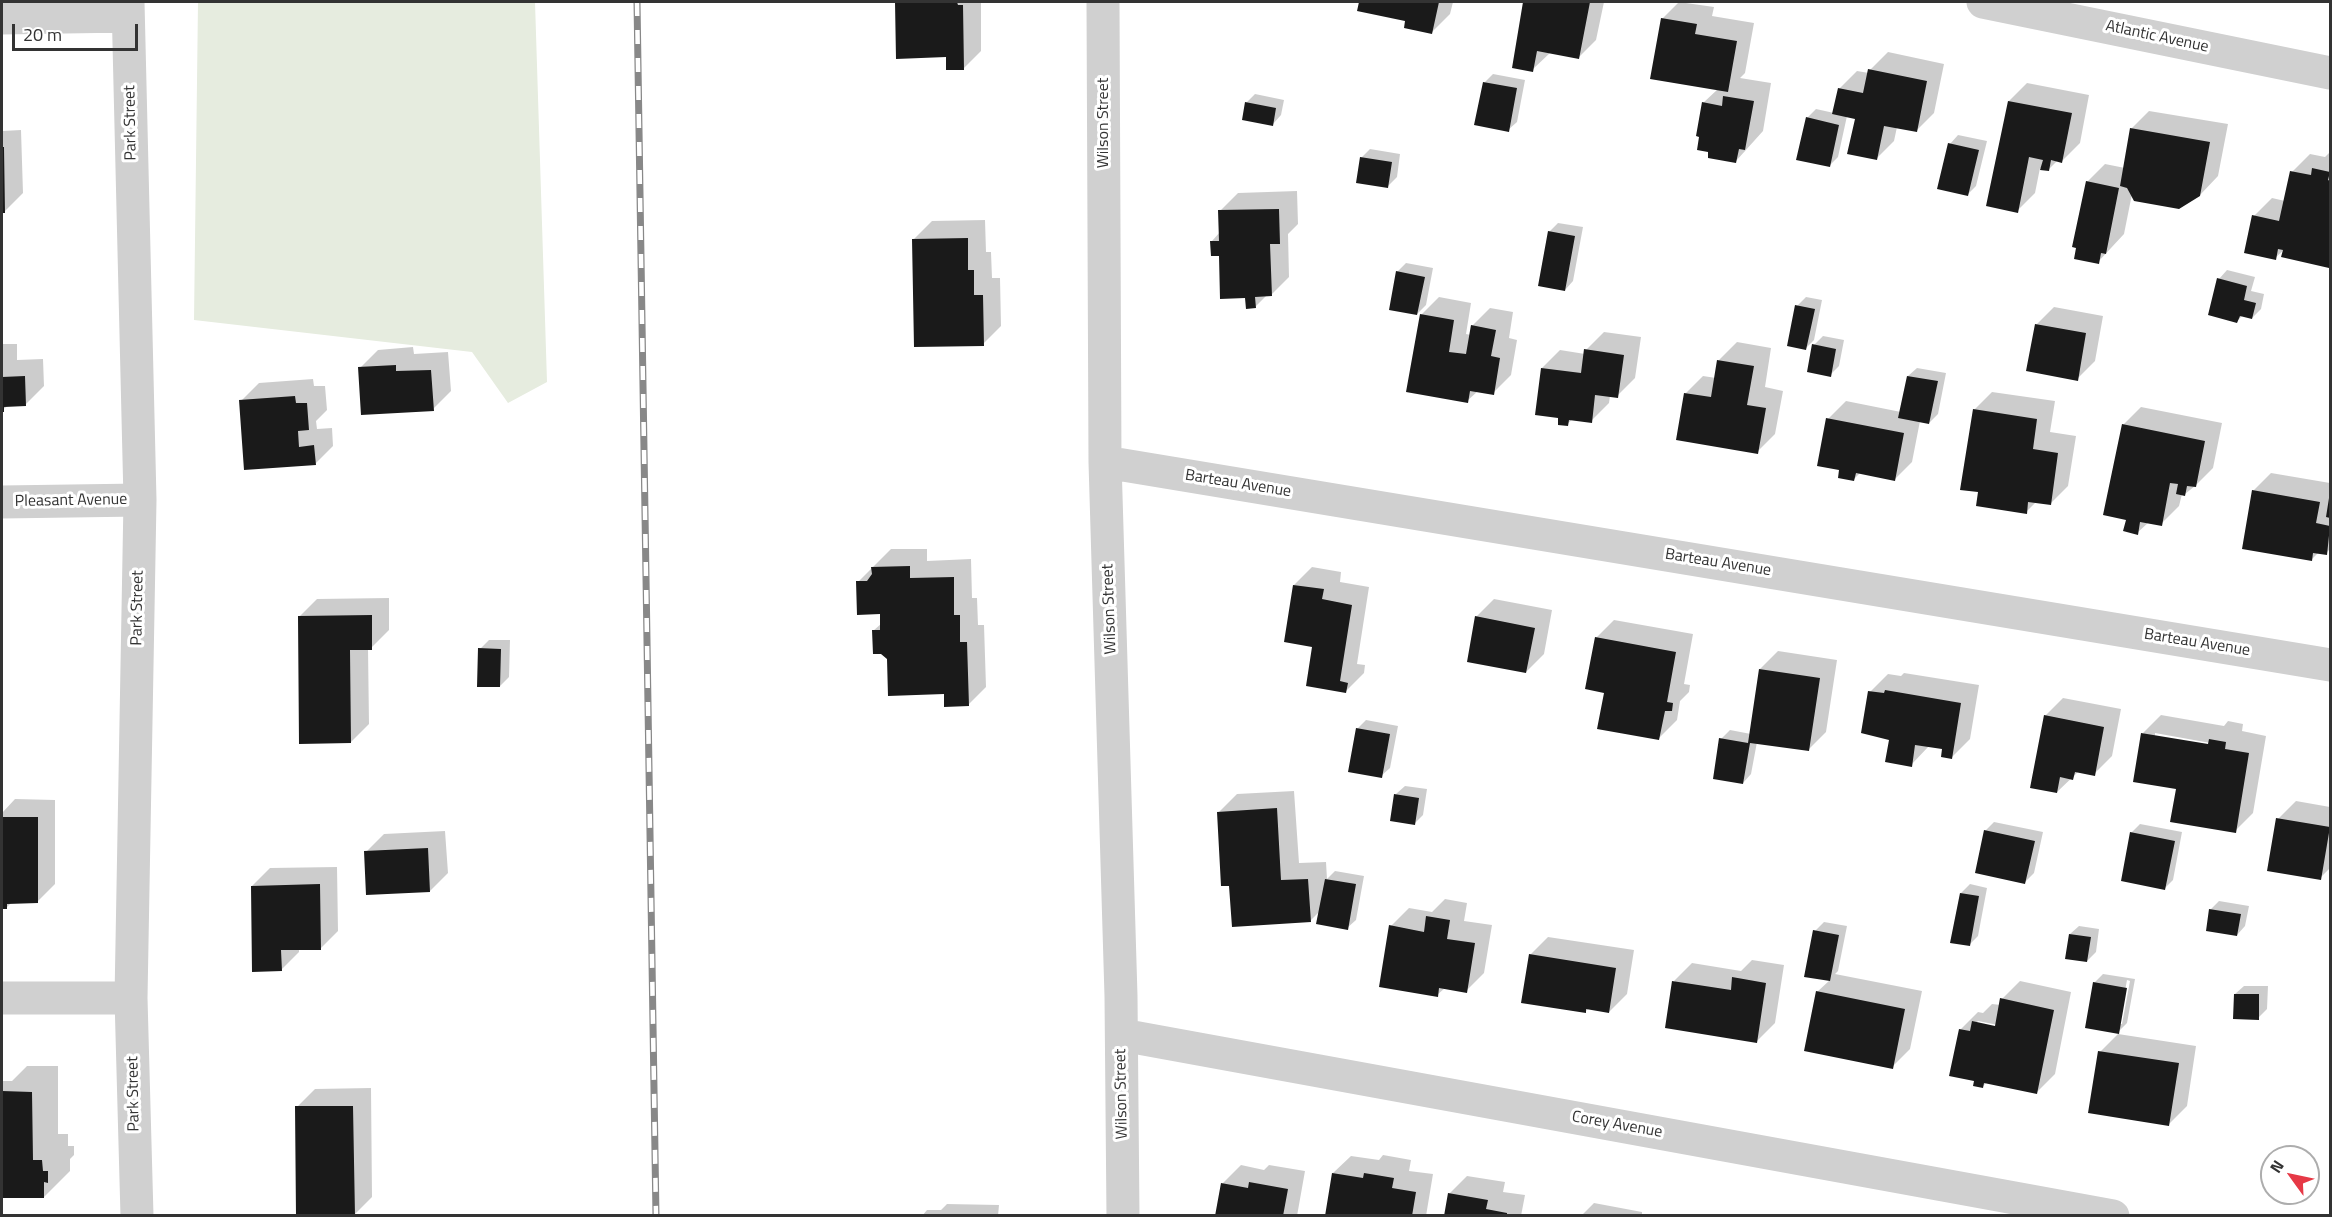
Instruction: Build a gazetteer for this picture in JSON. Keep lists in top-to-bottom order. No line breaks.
{"streets":{"street":["Atlantic Avenue","Park Street","Wilson Street","Barteau Avenue","Pleasant Avenue","Corey Avenue"]},"crossings":[["Park Street","Pleasant Avenue"],["Wilson Street","Barteau Avenue"],["Wilson Street","Corey Avenue"]],"scale_bar":"20 m","north":"top left"}
